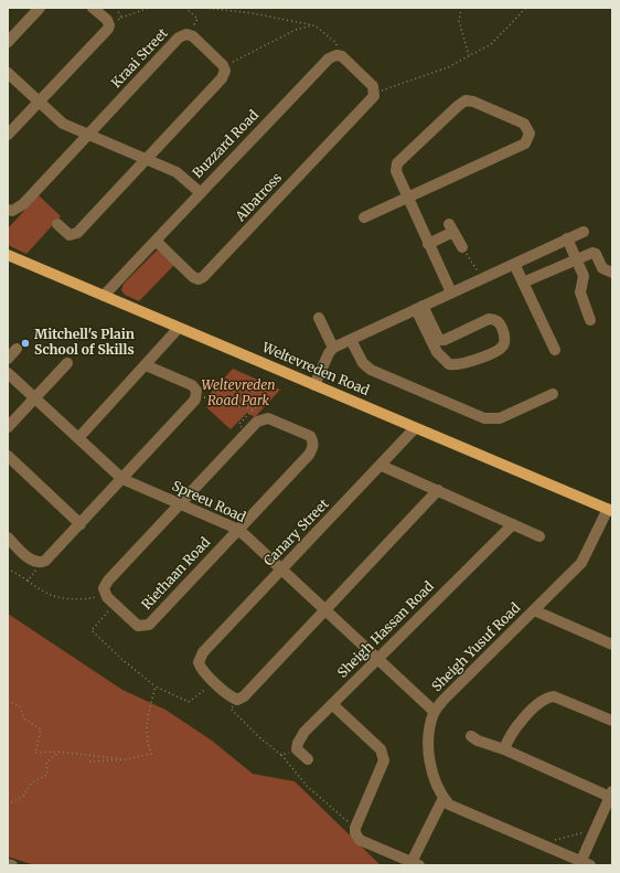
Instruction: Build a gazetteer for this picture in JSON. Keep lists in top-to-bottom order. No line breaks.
{"streets":{"main road":["Weltevreden Road"],"street":["Kraai Street","Buzzard Road","Albatross","Spreeu Road","Canary Street","Riethaan Road","Sheigh Hassan Road","Sheigh Yusuf Road"]},"crossings":[["Buzzard Road","Albatross"],["Buzzard Road","Weltevreden Road"],["Weltevreden Road","Canary Street"],["Weltevreden Road","Sheigh Yusuf Road"],["Spreeu Road","Canary Street"],["Spreeu Road","Riethaan Road"],["Spreeu Road","Sheigh Hassan Road"],["Spreeu Road","Sheigh Yusuf Road"]],"parks":["Weltevreden Road Park"],"places":["Mitchell's Plain School of Skills"]}
